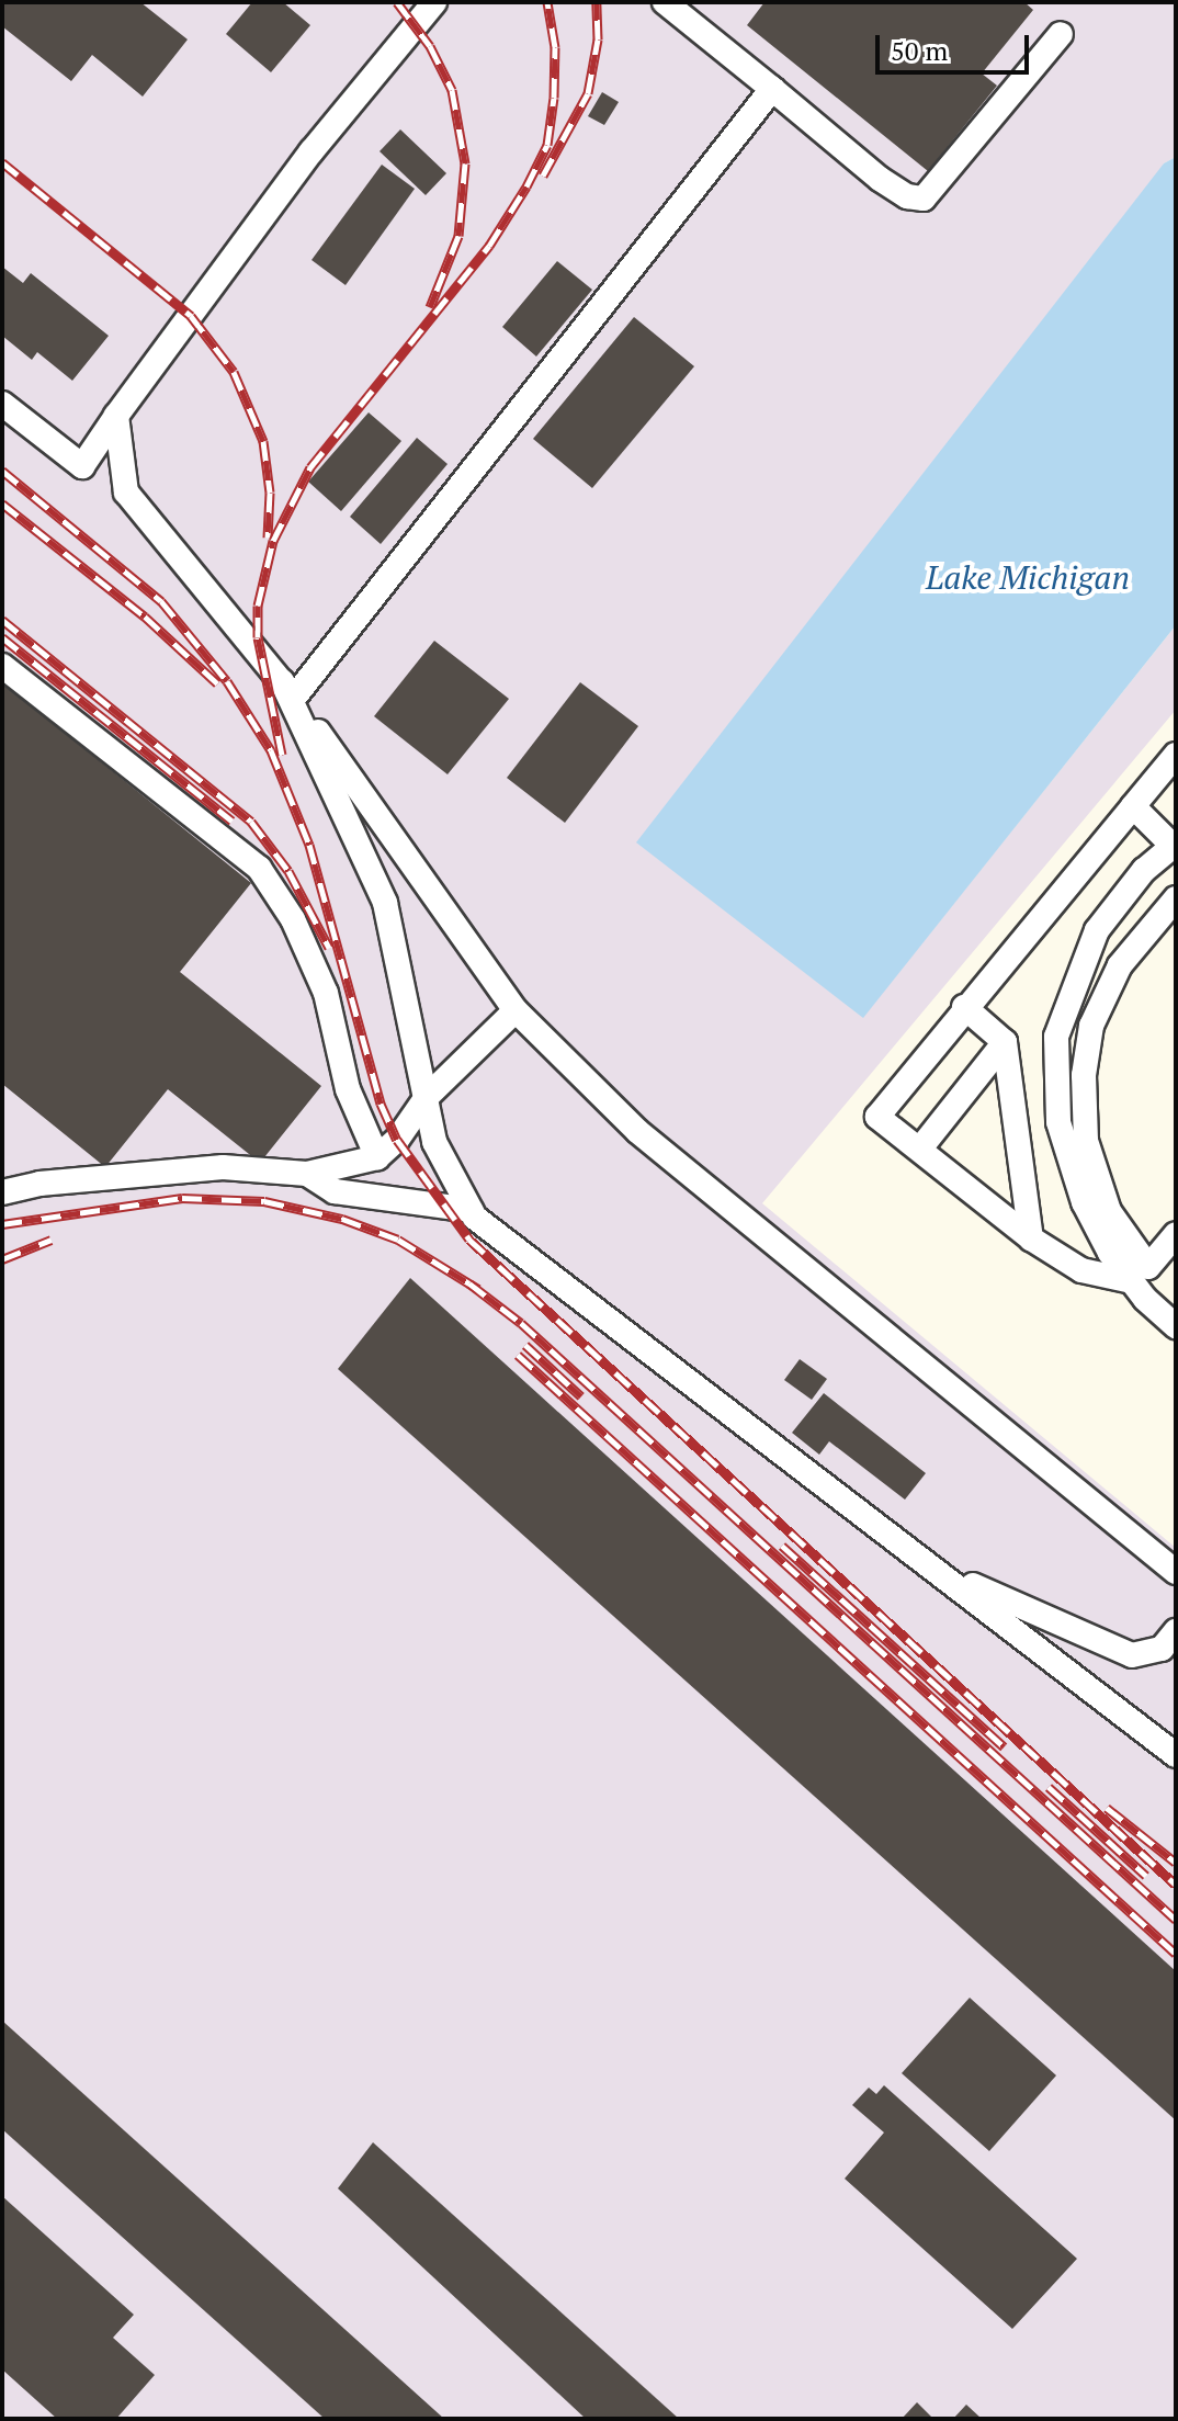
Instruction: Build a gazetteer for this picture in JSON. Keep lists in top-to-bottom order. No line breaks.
{"water":["Lake Michigan"],"scale_bar":"50 m"}
